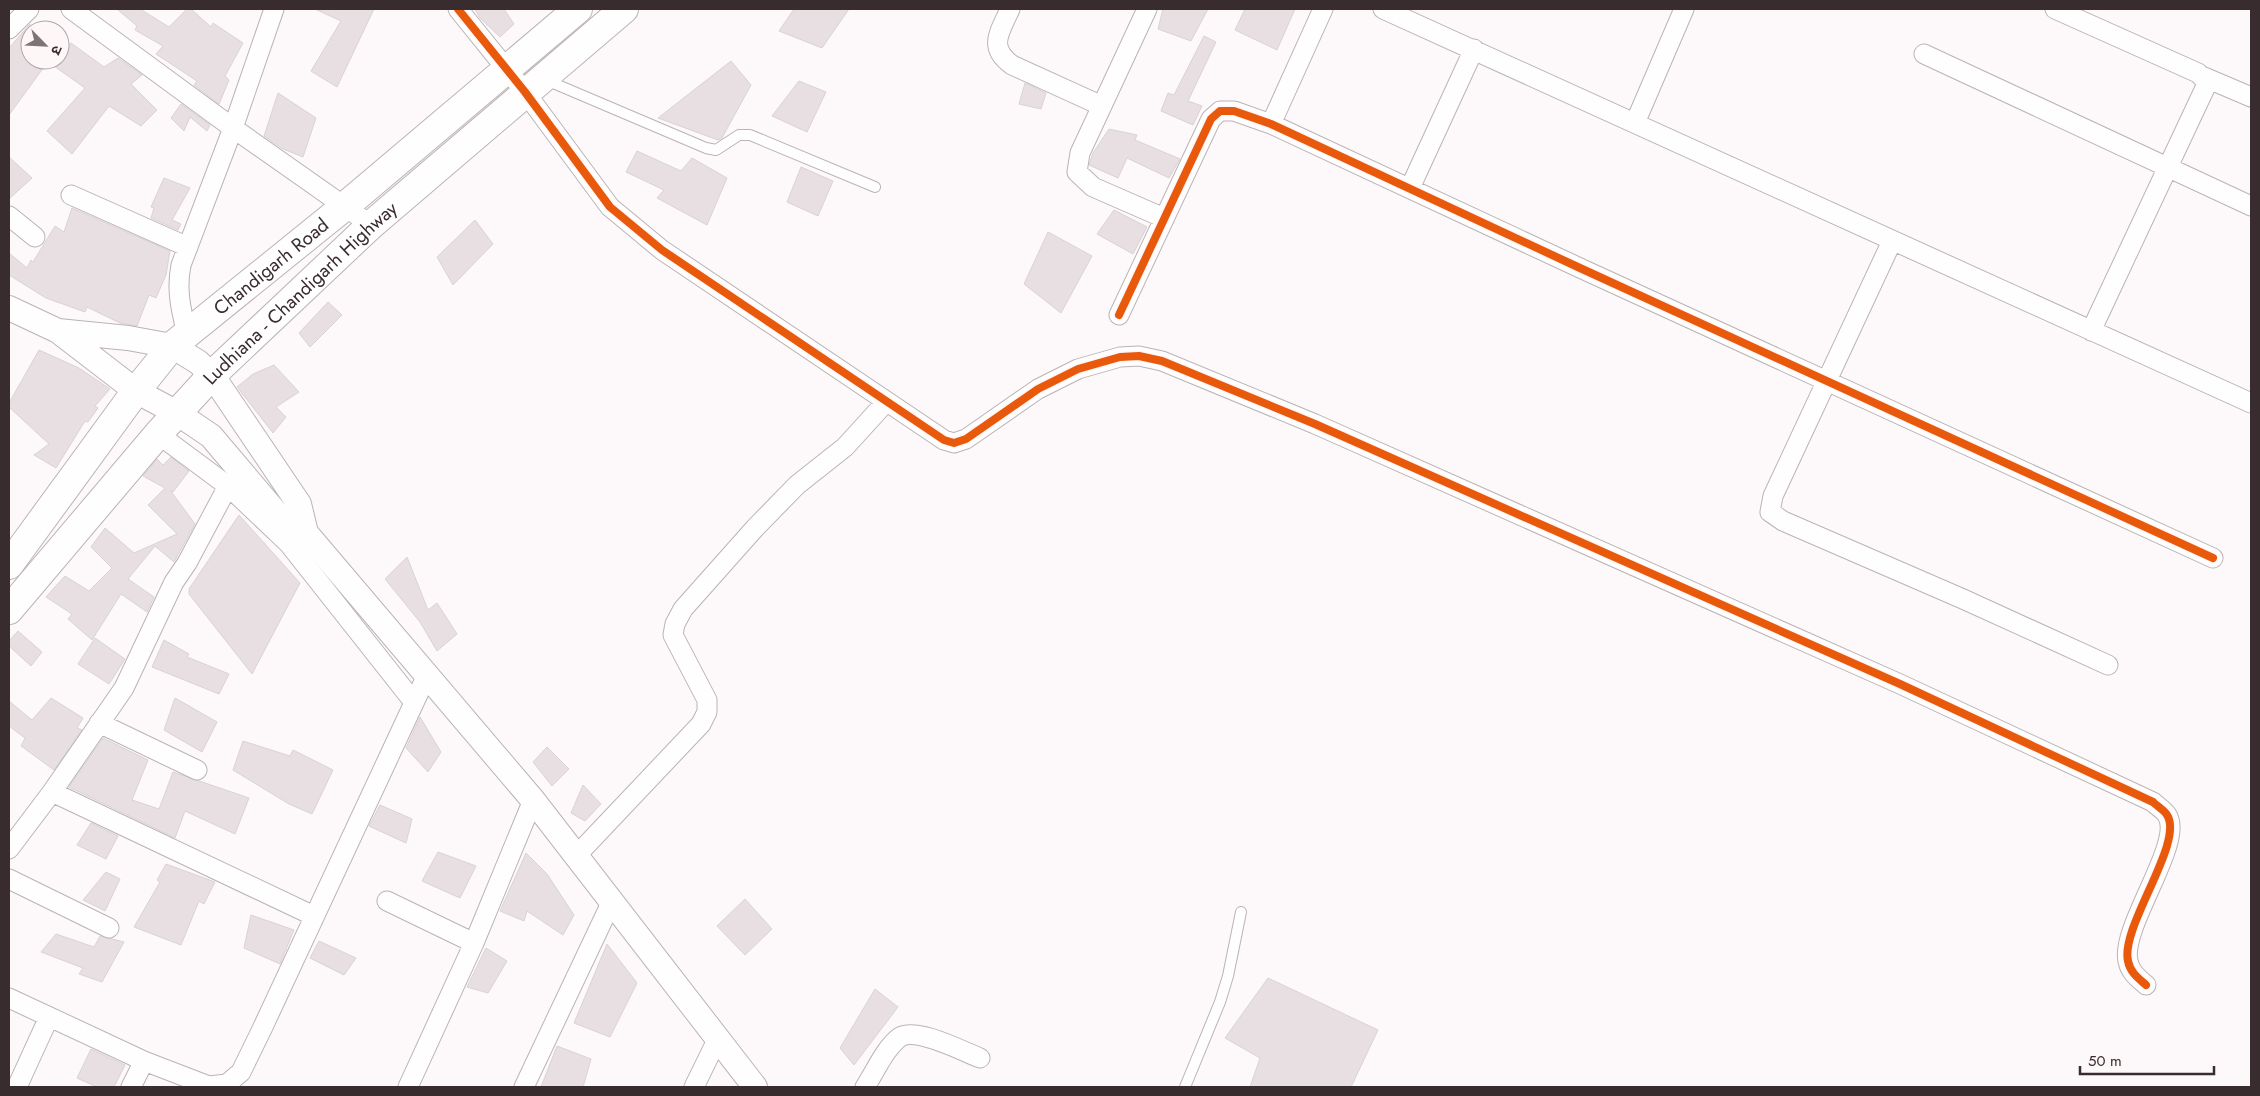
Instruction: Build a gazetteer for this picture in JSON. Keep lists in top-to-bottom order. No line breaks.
{"streets":{"main road":["Chandigarh Road","Ludhiana - Chandigarh Highway"]},"scale_bar":"50 m","north":"bottom right"}
